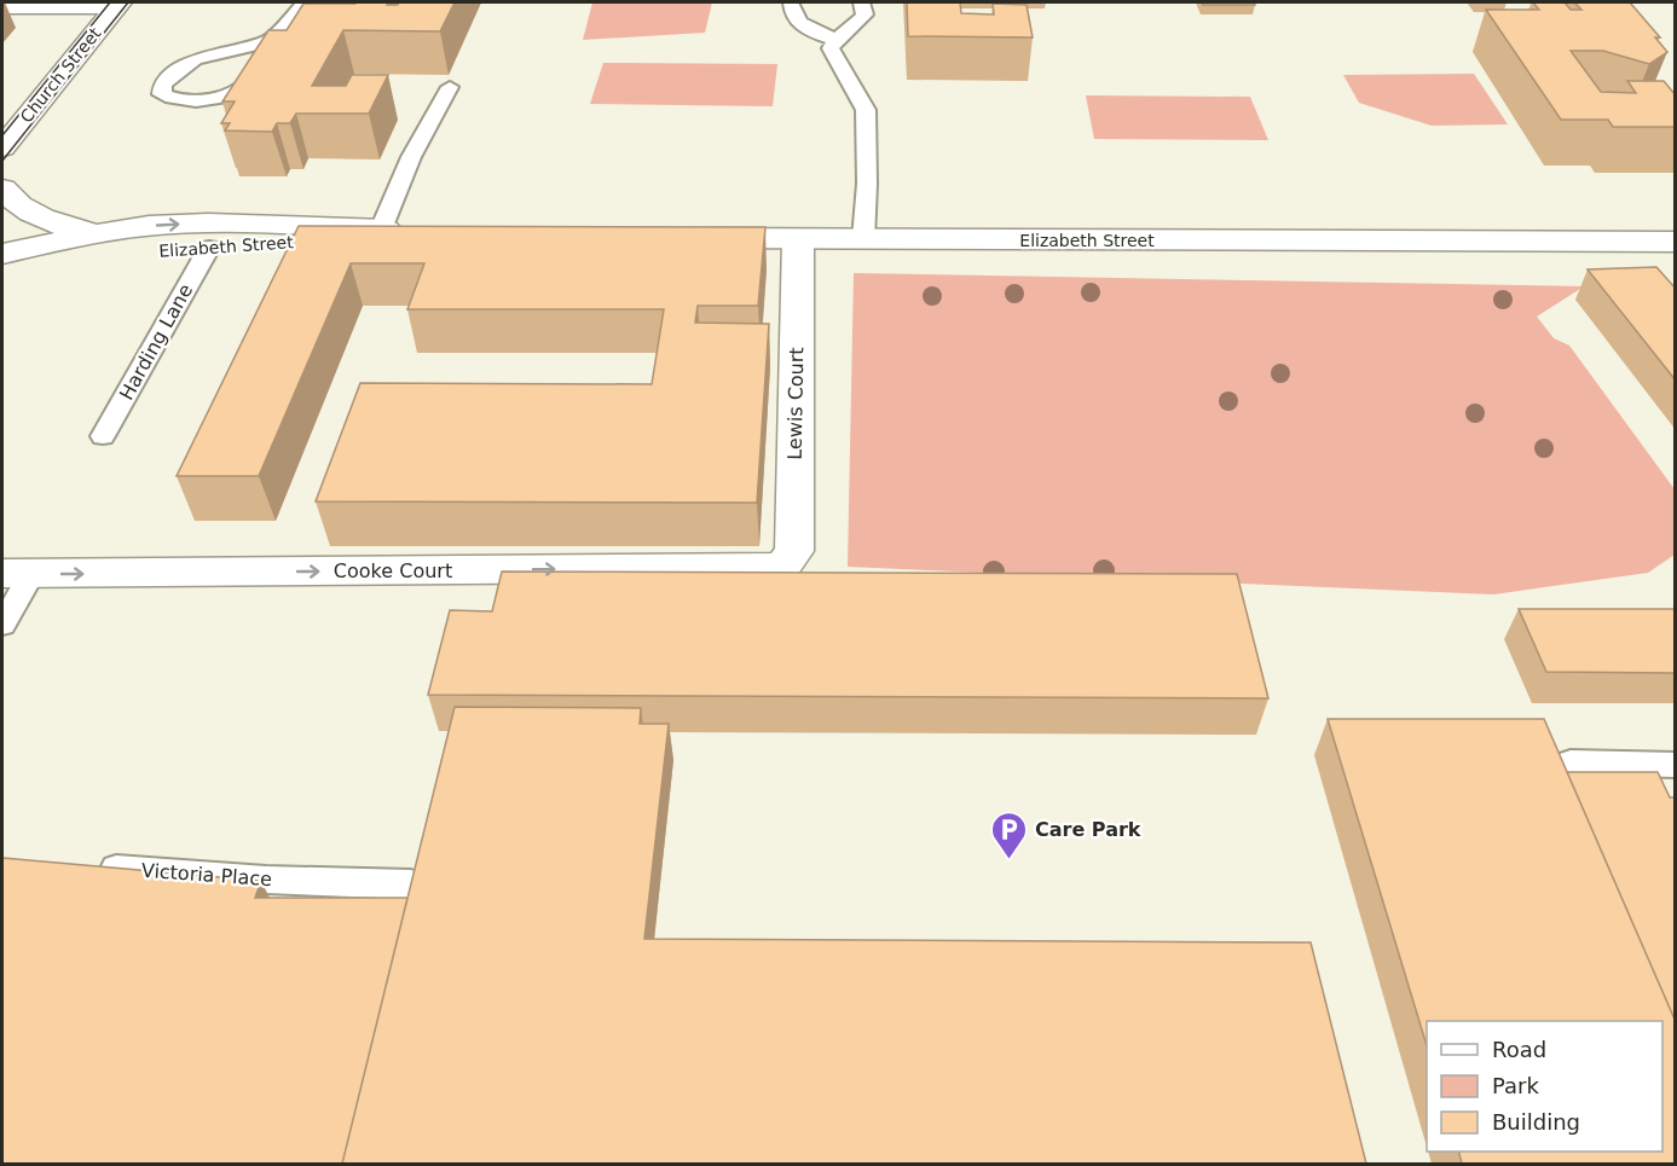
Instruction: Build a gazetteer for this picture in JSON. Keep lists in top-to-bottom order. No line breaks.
{"streets":{"street":["Church Street","Elizabeth Street","Lewis Court","Cooke Court"],"lane":["Harding Lane","Victoria Place"]},"crossings":[["Elizabeth Street","Harding Lane"],["Elizabeth Street","Lewis Court"],["Lewis Court","Cooke Court"]],"one_way":["Cooke Court"],"places":{"parking":["Care Park"]},"legend":["Road","Park","Building"]}
